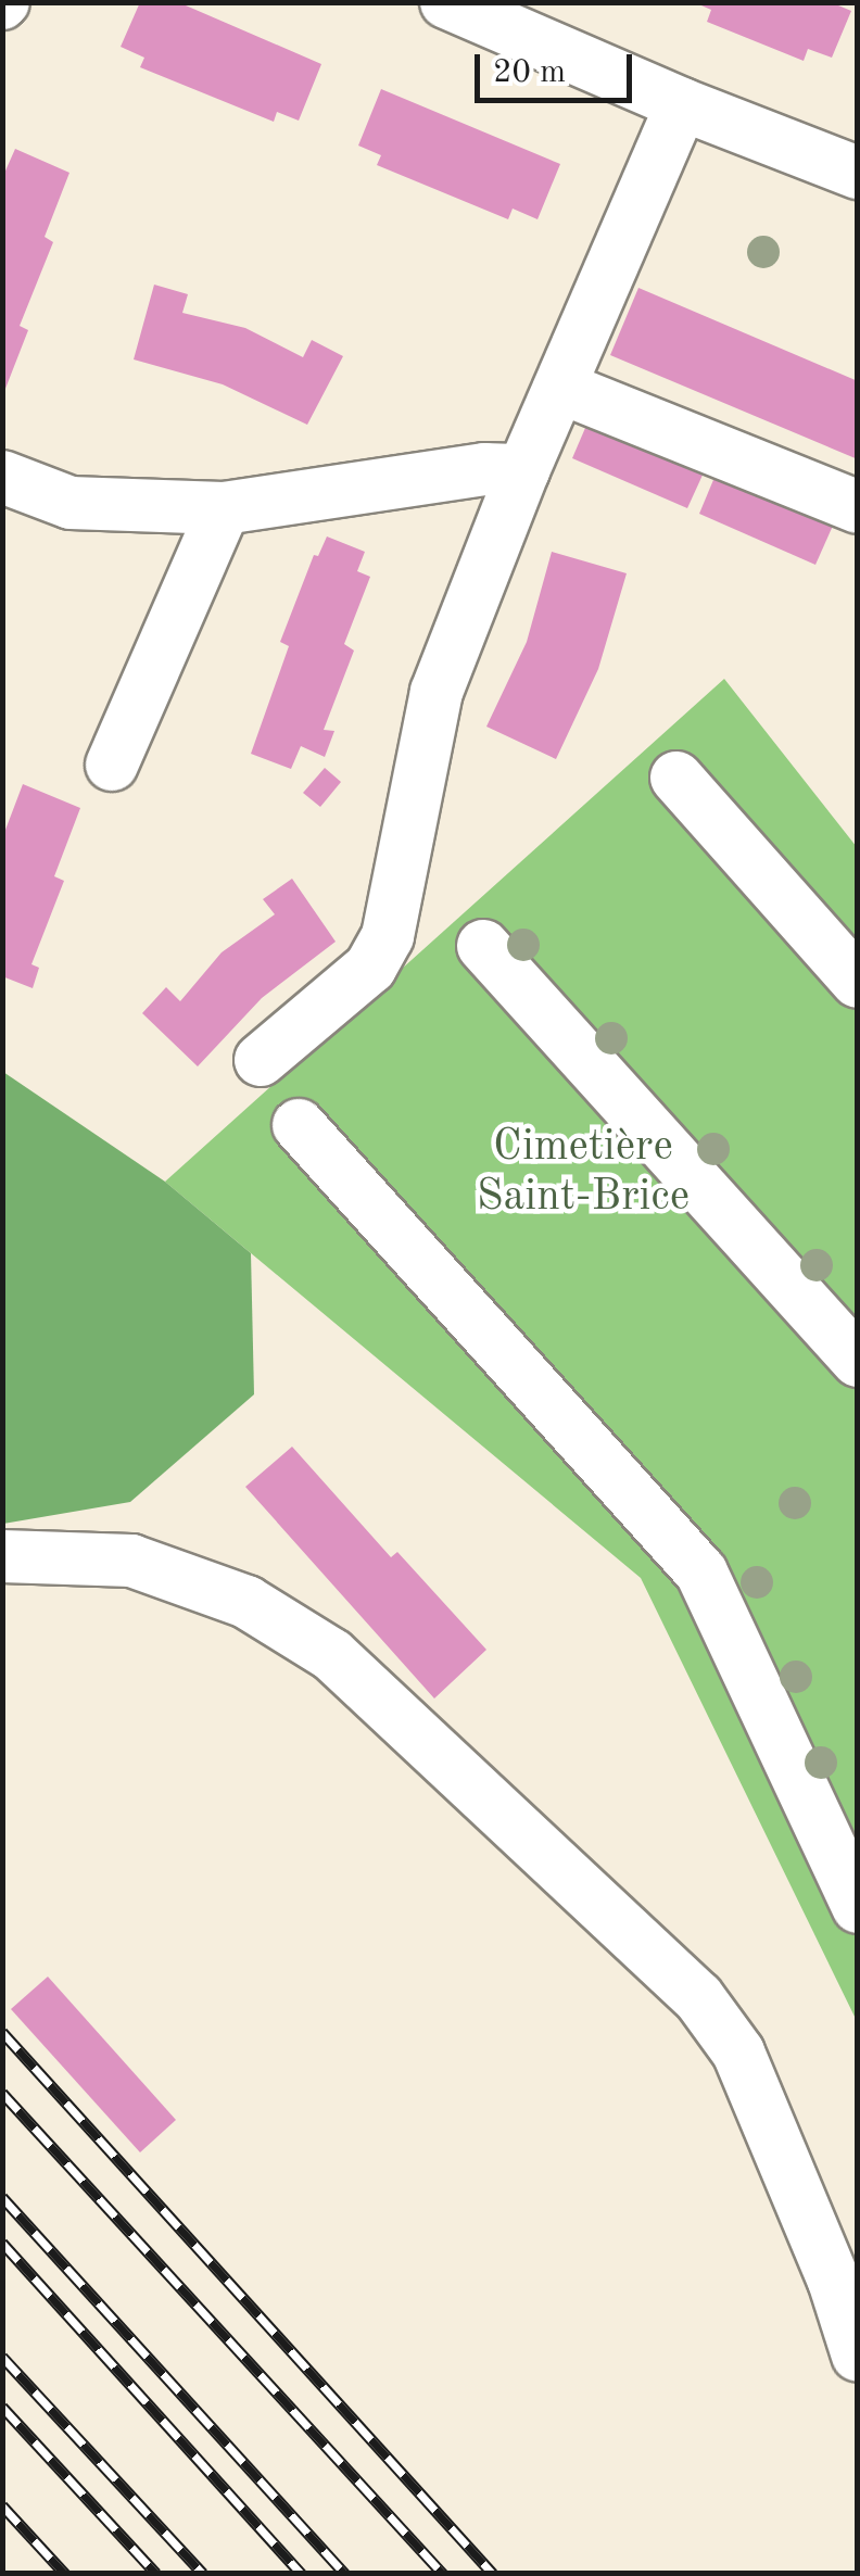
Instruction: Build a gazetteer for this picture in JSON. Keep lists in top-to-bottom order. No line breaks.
{"parks":["Cimetière Saint-Brice"],"scale_bar":"20 m"}
